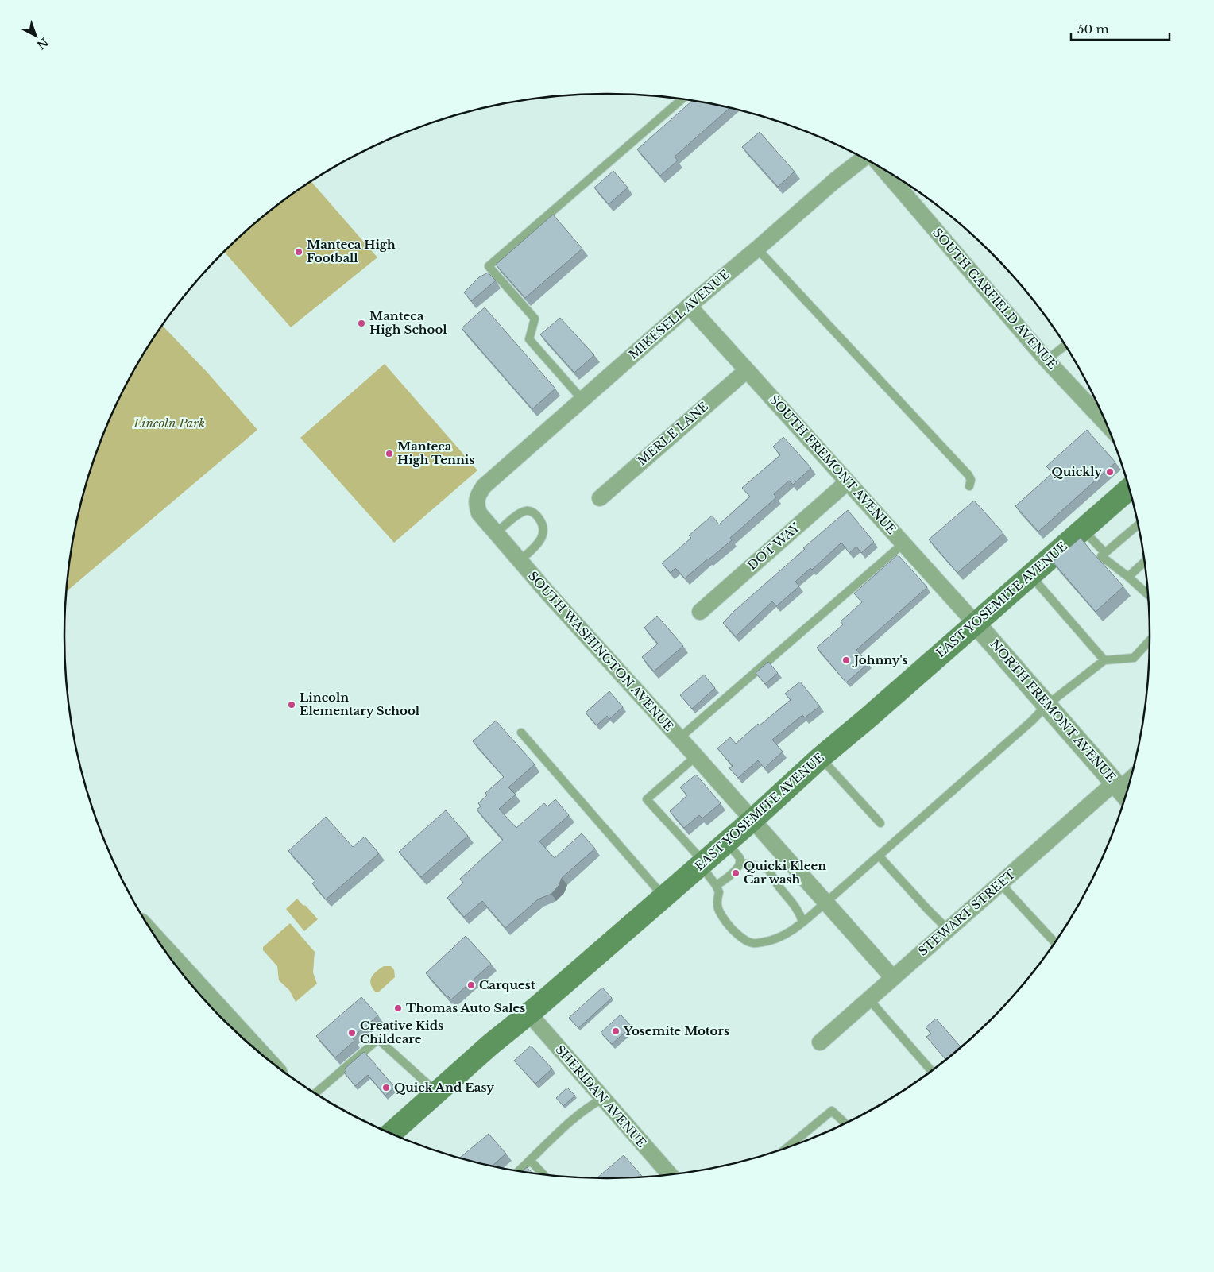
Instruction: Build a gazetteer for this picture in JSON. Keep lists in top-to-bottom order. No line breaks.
{"streets":{"main road":["EAST YOSEMITE AVENUE"],"street":["SOUTH GARFIELD AVENUE","MIKESELL AVENUE","MERLE LANE","SOUTH FREMONT AVENUE","DOT WAY","SOUTH WASHINGTON AVENUE","NORTH FREMONT AVENUE","STEWART STREET","SHERIDAN AVENUE"]},"crossings":[["MIKESELL AVENUE","SOUTH FREMONT AVENUE"],["MIKESELL AVENUE","SOUTH WASHINGTON AVENUE"],["MERLE LANE","SOUTH FREMONT AVENUE"],["SOUTH FREMONT AVENUE","DOT WAY"],["SOUTH FREMONT AVENUE","EAST YOSEMITE AVENUE"],["SOUTH FREMONT AVENUE","NORTH FREMONT AVENUE"],["EAST YOSEMITE AVENUE","SOUTH WASHINGTON AVENUE"],["EAST YOSEMITE AVENUE","NORTH FREMONT AVENUE"],["EAST YOSEMITE AVENUE","SHERIDAN AVENUE"],["SOUTH WASHINGTON AVENUE","STEWART STREET"],["NORTH FREMONT AVENUE","STEWART STREET"]],"parks":["Lincoln Park"],"places":["Manteca High Football","Manteca High School","Manteca High Tennis","Quickly","Johnny's","Lincoln Elementary School","Quicki Kleen Car wash","Carquest","Thomas Auto Sales","Yosemite Motors","Creative Kids Childcare","Quick And Easy"],"scale_bar":"50 m","north":"bottom right"}
